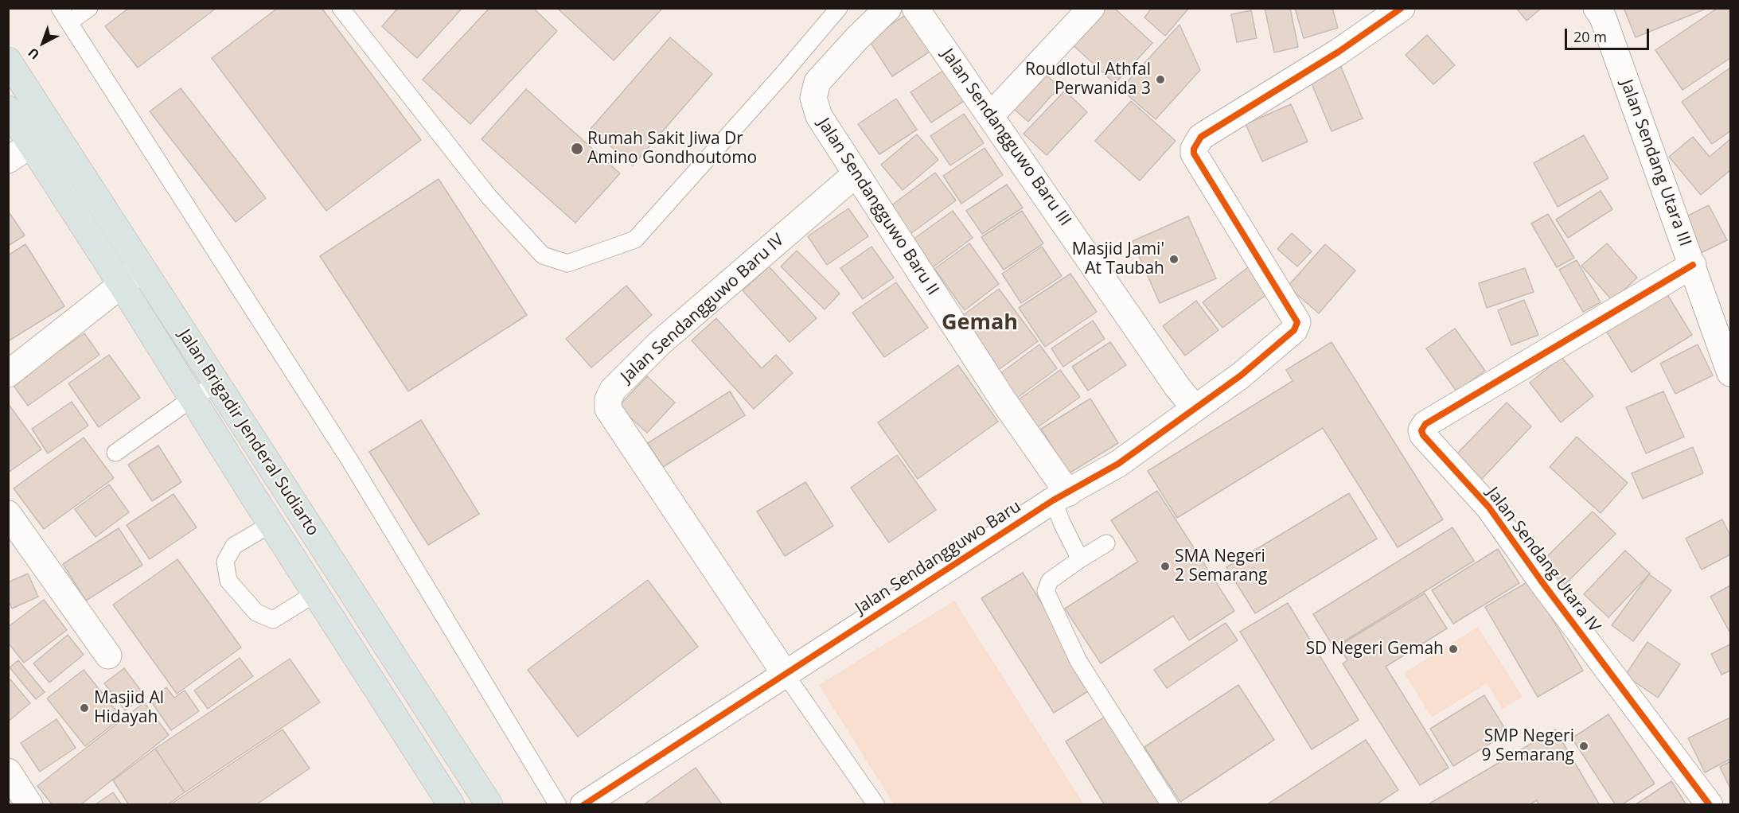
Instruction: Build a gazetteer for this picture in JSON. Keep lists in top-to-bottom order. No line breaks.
{"streets":{"main road":["Jalan Brigadir Jenderal Sudiarto"],"street":["Jalan Sendangguwo Baru III","Jalan Sendang Utara III","Jalan Sendangguwo Baru II","Jalan Sendangguwo Baru IV","Jalan Sendangguwo Baru","Jalan Sendang Utara IV"]},"crossings":[["Jalan Sendangguwo Baru III","Jalan Sendangguwo Baru"],["Jalan Sendang Utara III","Jalan Sendang Utara IV"],["Jalan Sendangguwo Baru II","Jalan Sendangguwo Baru IV"],["Jalan Sendangguwo Baru II","Jalan Sendangguwo Baru"],["Jalan Sendangguwo Baru IV","Jalan Sendangguwo Baru"]],"districts":["Gemah"],"places":["Roudlotul Athfal Perwanida 3","Rumah Sakit Jiwa Dr Amino Gondhoutomo","Masjid Jami' At Taubah","SMA Negeri 2 Semarang","SD Negeri Gemah","Masjid Al Hidayah","SMP Negeri 9 Semarang"],"scale_bar":"20 m","north":"bottom left"}
